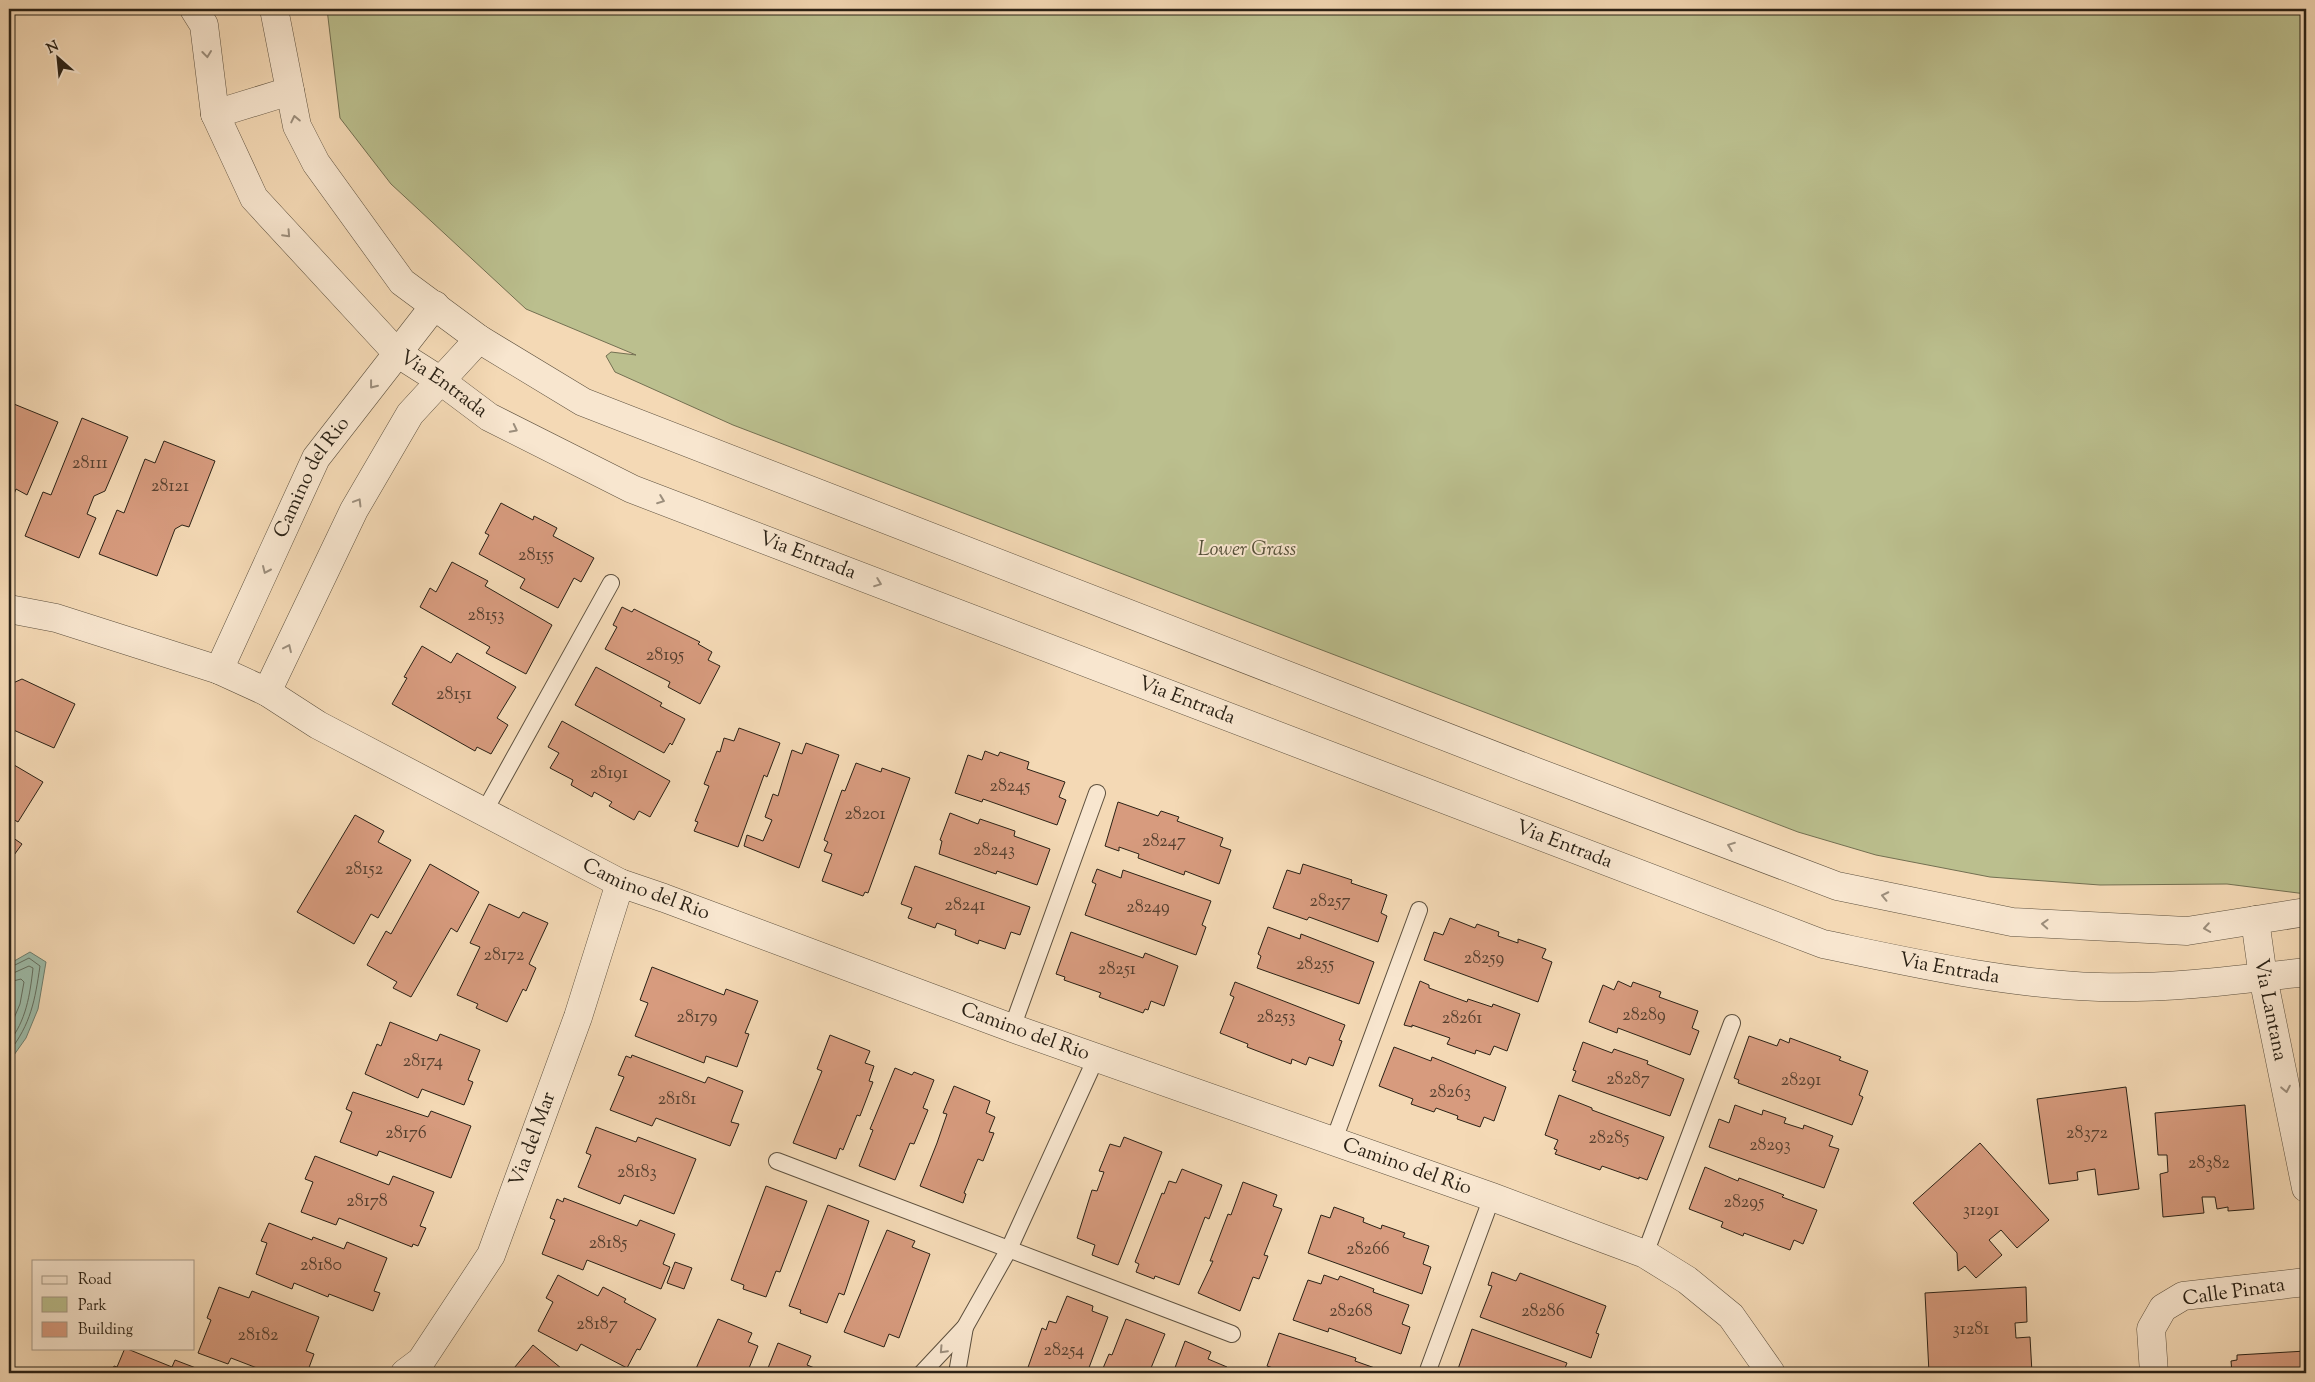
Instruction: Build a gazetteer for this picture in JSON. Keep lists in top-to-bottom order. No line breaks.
{"streets":{"street":["Via Entrada","Camino del Rio","Via Lantana","Via del Mar","Calle Pinata"]},"crossings":[["Via Entrada","Camino del Rio"],["Via Entrada","Via Lantana"],["Camino del Rio","Via del Mar"]],"one_way":["Via Lantana"],"parks":["Lower Grass"],"house_numbers":["28111","28121","28155","28153","28195","28151","28191","28245","28201","28247","28243","28152","28257","28241","28249","28172","28259","28255","28251","28289","28179","28253","28261","28174","28287","28291","28263","28181","28176","28372","28285","28293","28382","28183","28178","28295","31291","28185","28266","28180","28268","28286","28187","31281","28182","28254"],"legend":["Road","Park","Building"],"north":"top left"}
